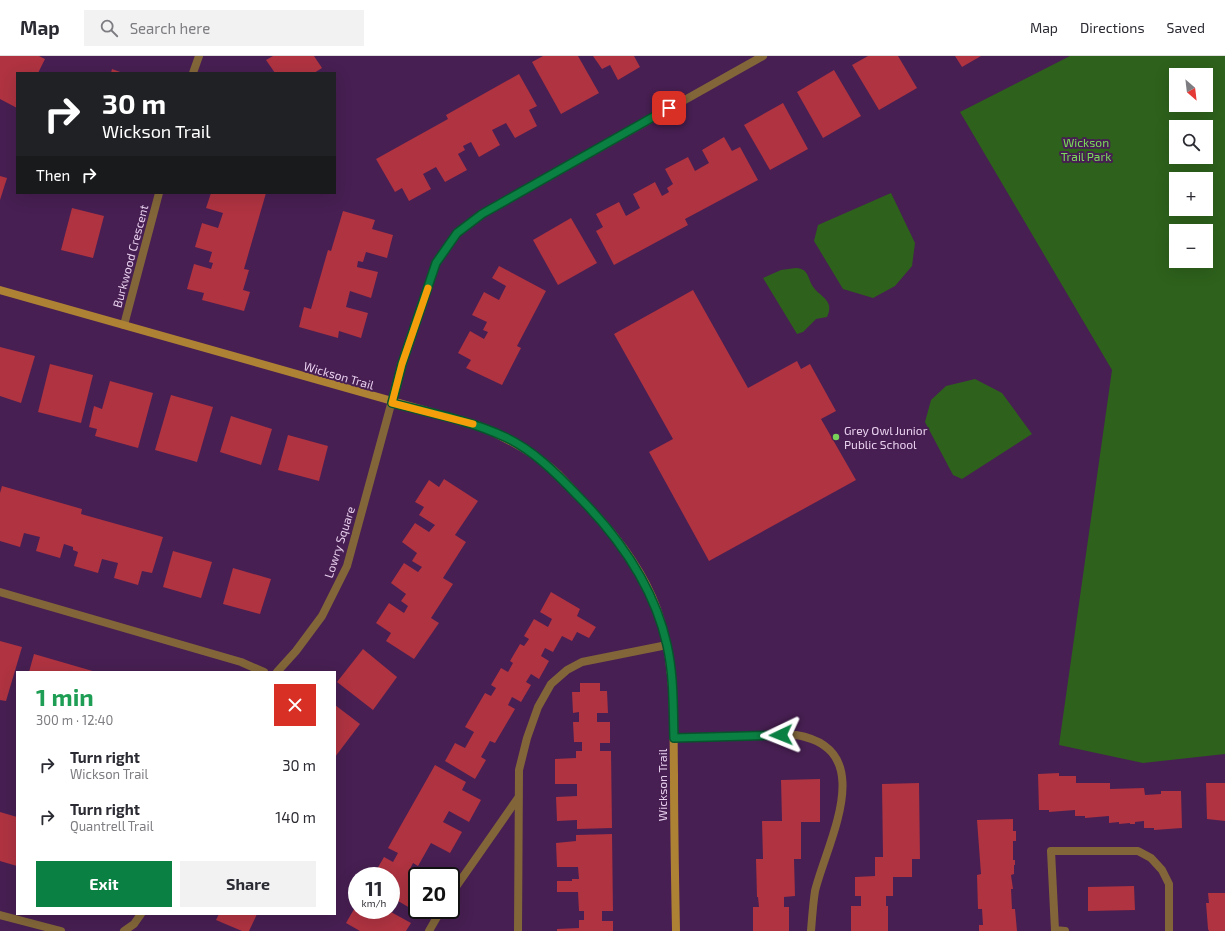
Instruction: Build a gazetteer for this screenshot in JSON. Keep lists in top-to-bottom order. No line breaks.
{"streets":{"street":["Burkwood Crescent","Wickson Trail","Lowry Square"]},"crossings":[["Burkwood Crescent","Wickson Trail"],["Wickson Trail","Lowry Square"]],"parks":["Wickson Trail Park"],"places":["Grey Owl Junior Public School"],"north":"bottom right","page":{"header":"Map","search":"Search here","nav":["Map","Directions","Saved"],"map_buttons":["+","−"],"turn":["30 m","Wickson Trail"],"then":"Then","heading":["1 min","300 m · 12:40"],"list":[{"name":"Turn right","note":"Wickson Trail","value":"30 m"},{"name":"Turn right","note":"Quantrell Trail","value":"140 m"}],"buttons":["Exit","Share"],"speed":"11 km/h","limit":"20"}}
